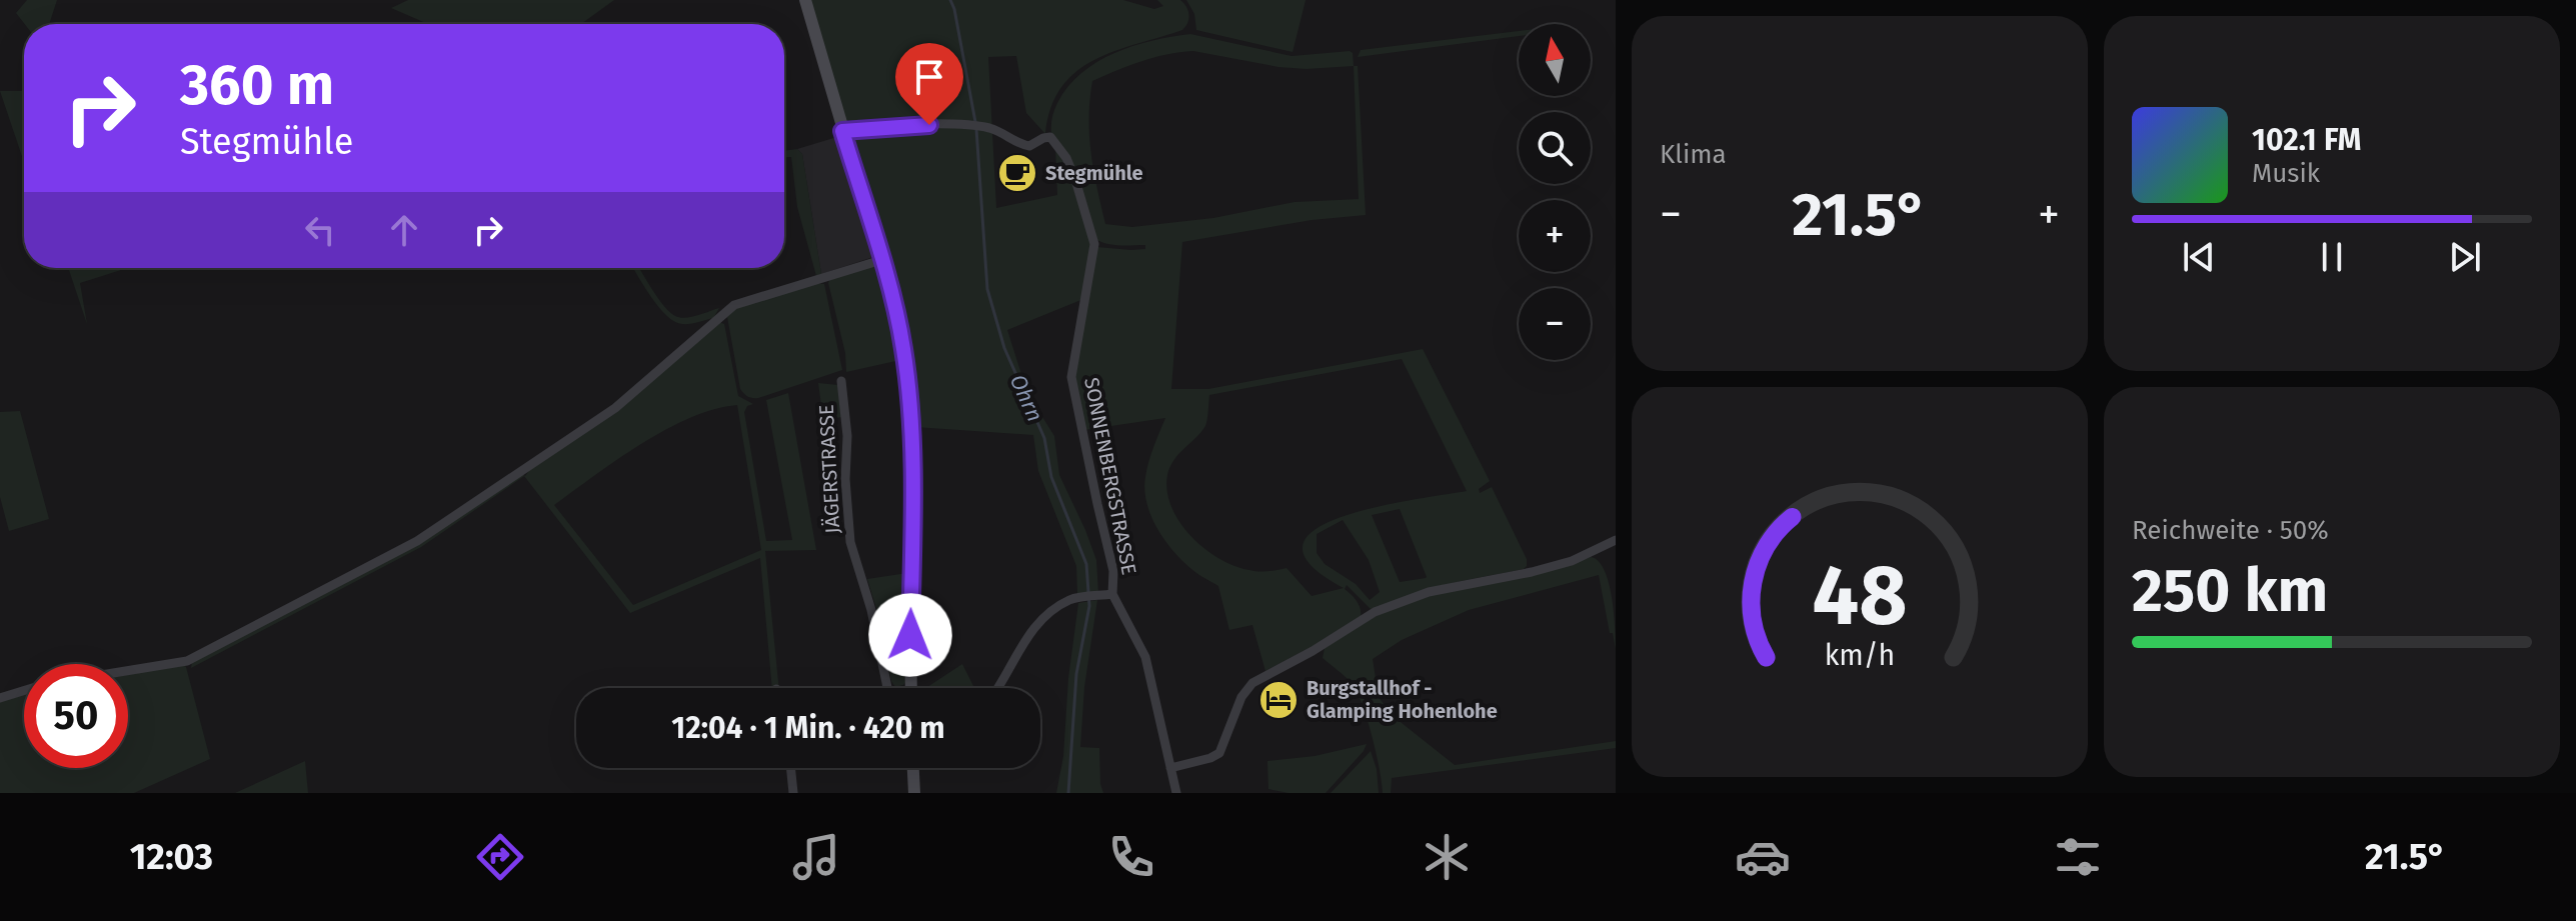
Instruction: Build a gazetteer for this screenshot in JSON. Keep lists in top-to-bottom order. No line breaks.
{"streets":{"street":["JÄGERSTRASSE","SONNENBERGSTRASSE"]},"water":["Ohrn"],"places":{"cafe":["Stegmühle"],"hotel":["Burgstallhof - Glamping Hohenlohe"]},"north":"top","page":{"tile":["Klima",["Reichweite · 50%","250 km"]],"map_buttons":["+","−"],"turn":["360 m","Stegmühle"],"song":["102.1 FM","Musik"],"heat":["−","21.5°","+"],"limit":"50","trip":"12:04 · 1 Min. · 420 m","tabs":["12:03","21.5°"],"gauge":["48","km/h"]}}
